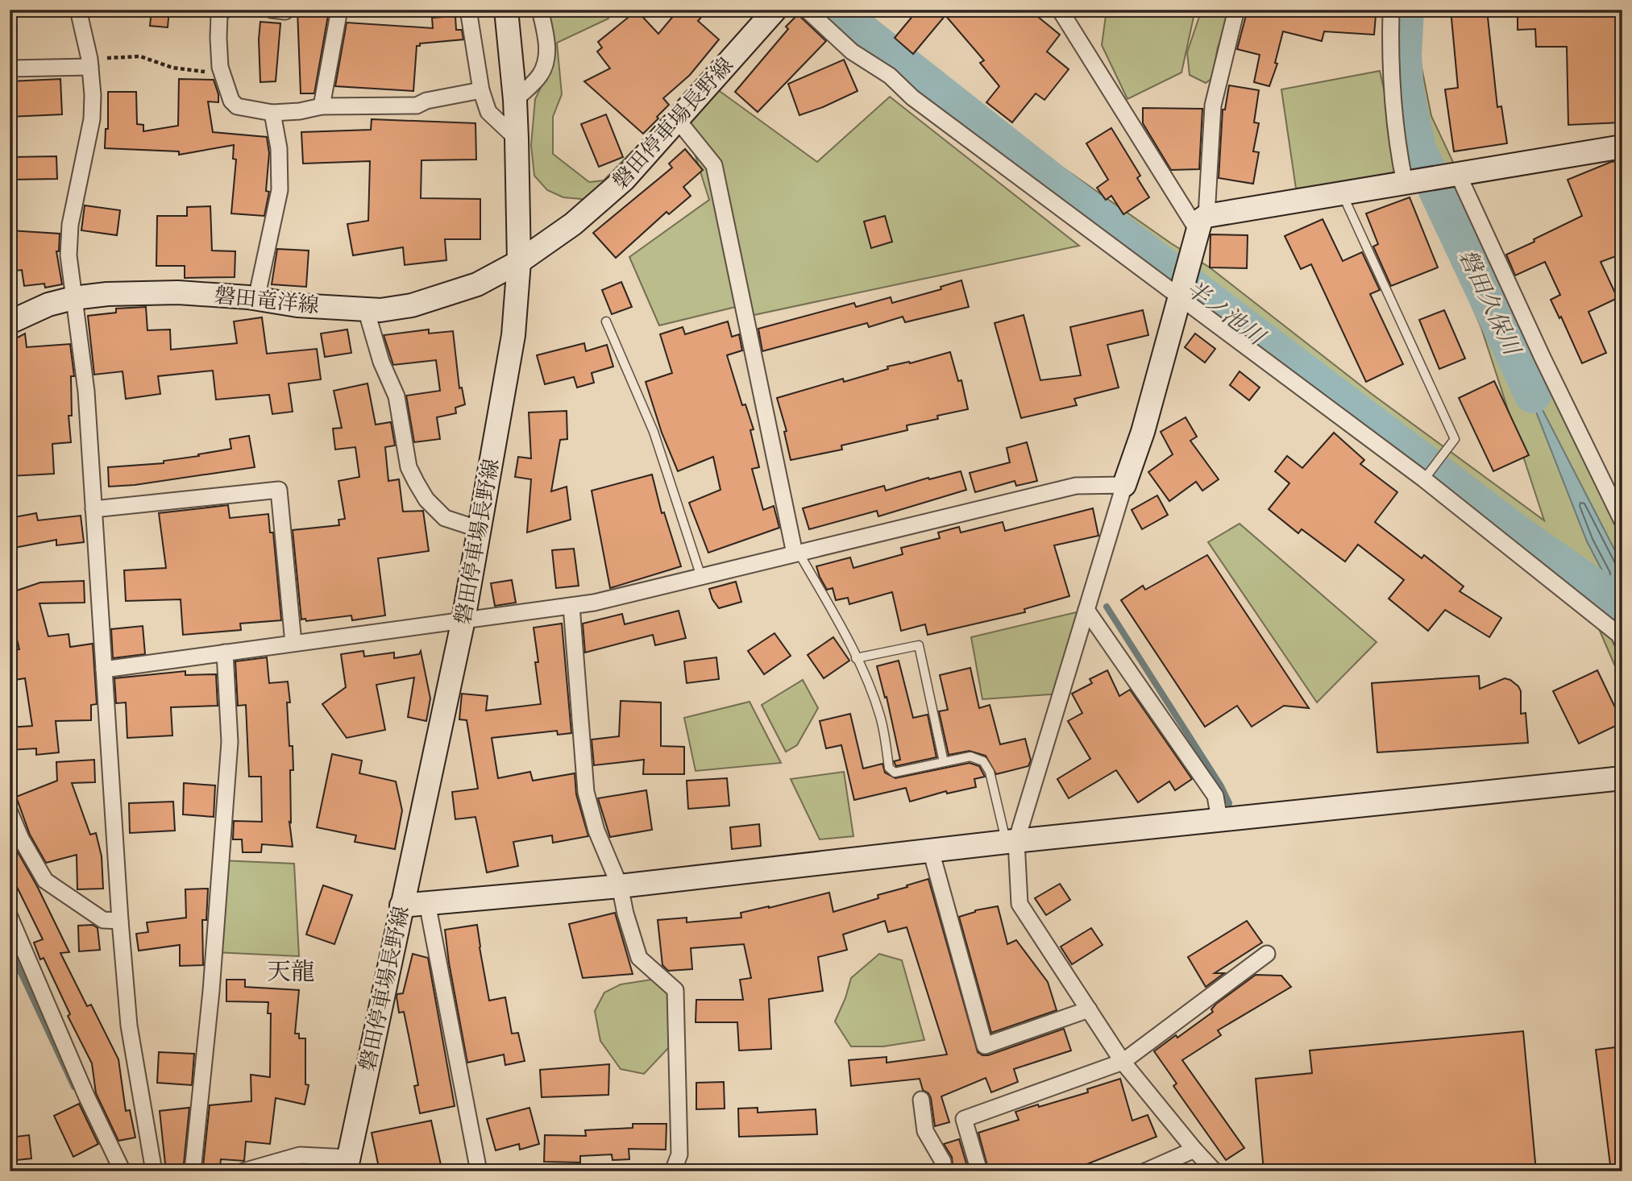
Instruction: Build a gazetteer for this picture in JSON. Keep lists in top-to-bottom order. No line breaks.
{"streets":{"street":["磐田停車場長野線","磐田竜洋線"]},"crossings":[["磐田停車場長野線","磐田竜洋線"]],"districts":["天龍"],"water":["磐田久保川","半ノ池川"]}
